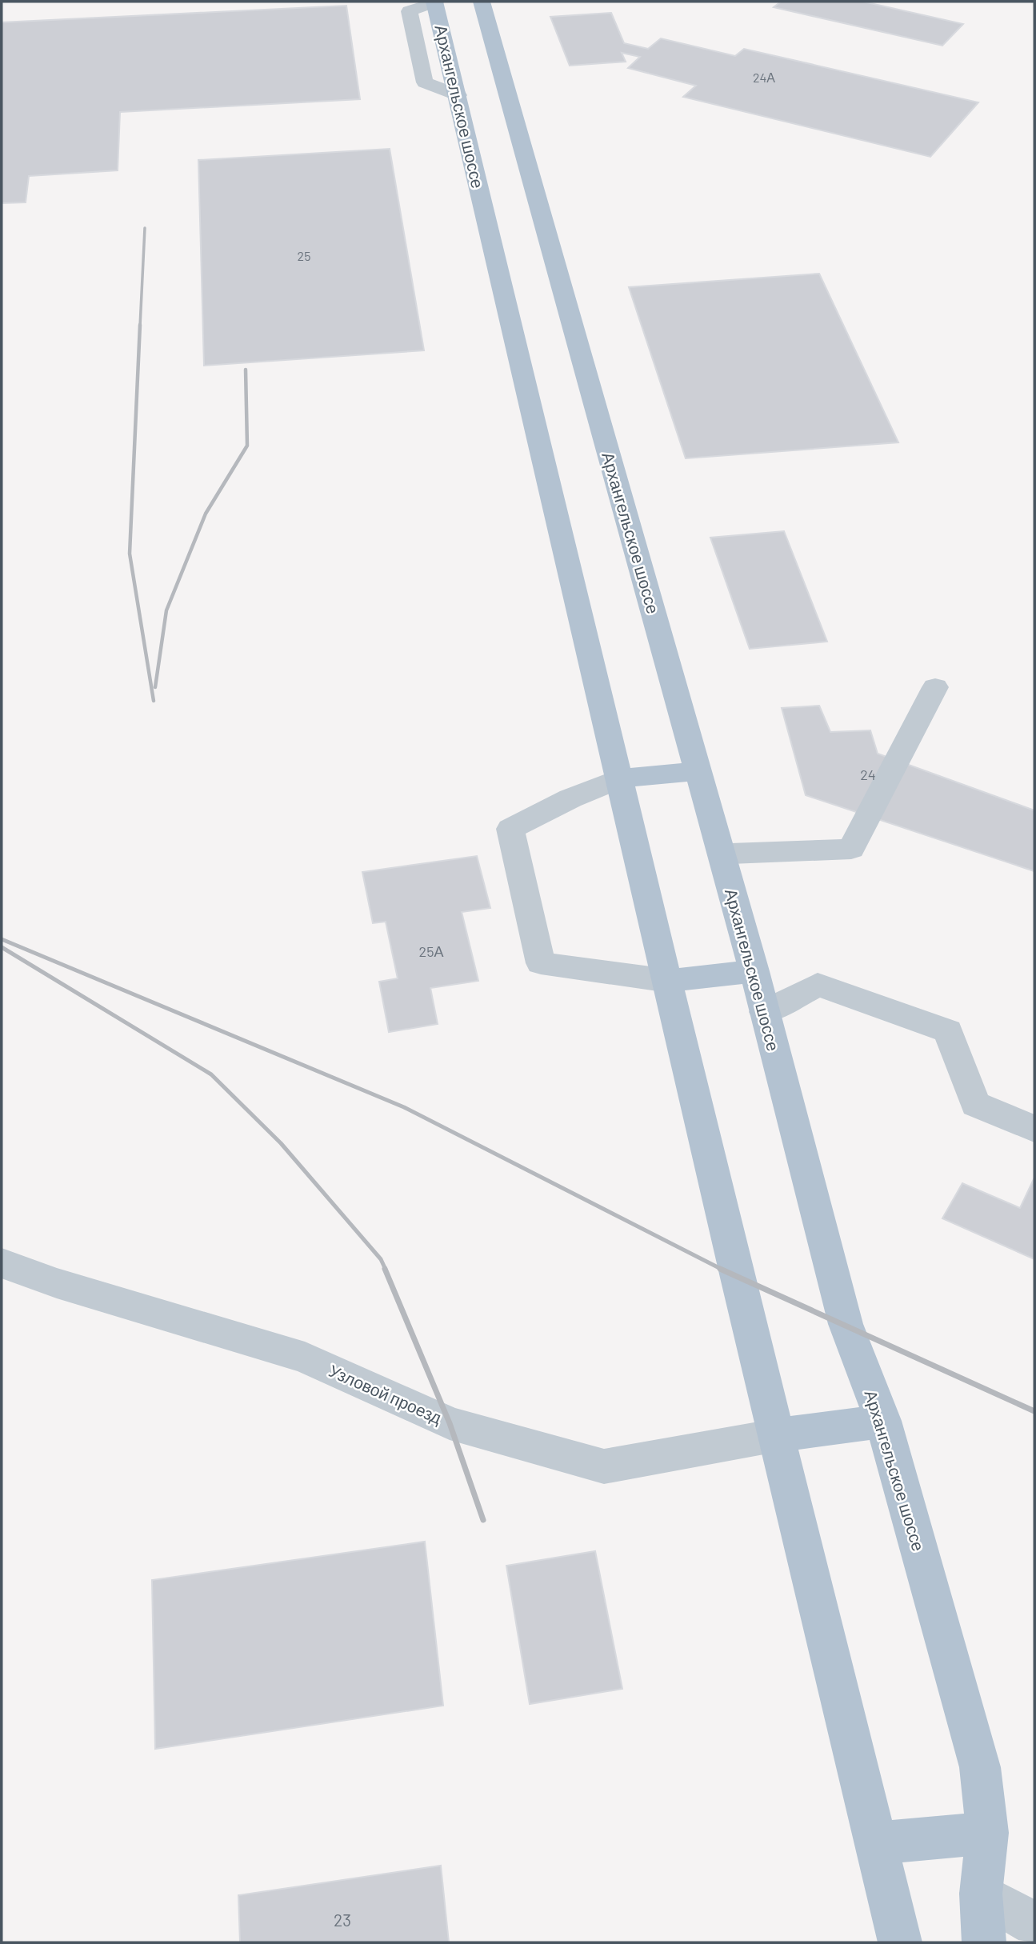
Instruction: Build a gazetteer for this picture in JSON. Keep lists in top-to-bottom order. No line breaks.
{"streets":{"main road":["Архангельское шоссе"],"street":["Узловой проезд"]},"crossings":[["Архангельское шоссе","Узловой проезд"]],"house_numbers":["24А","25","24","25А","23"]}
